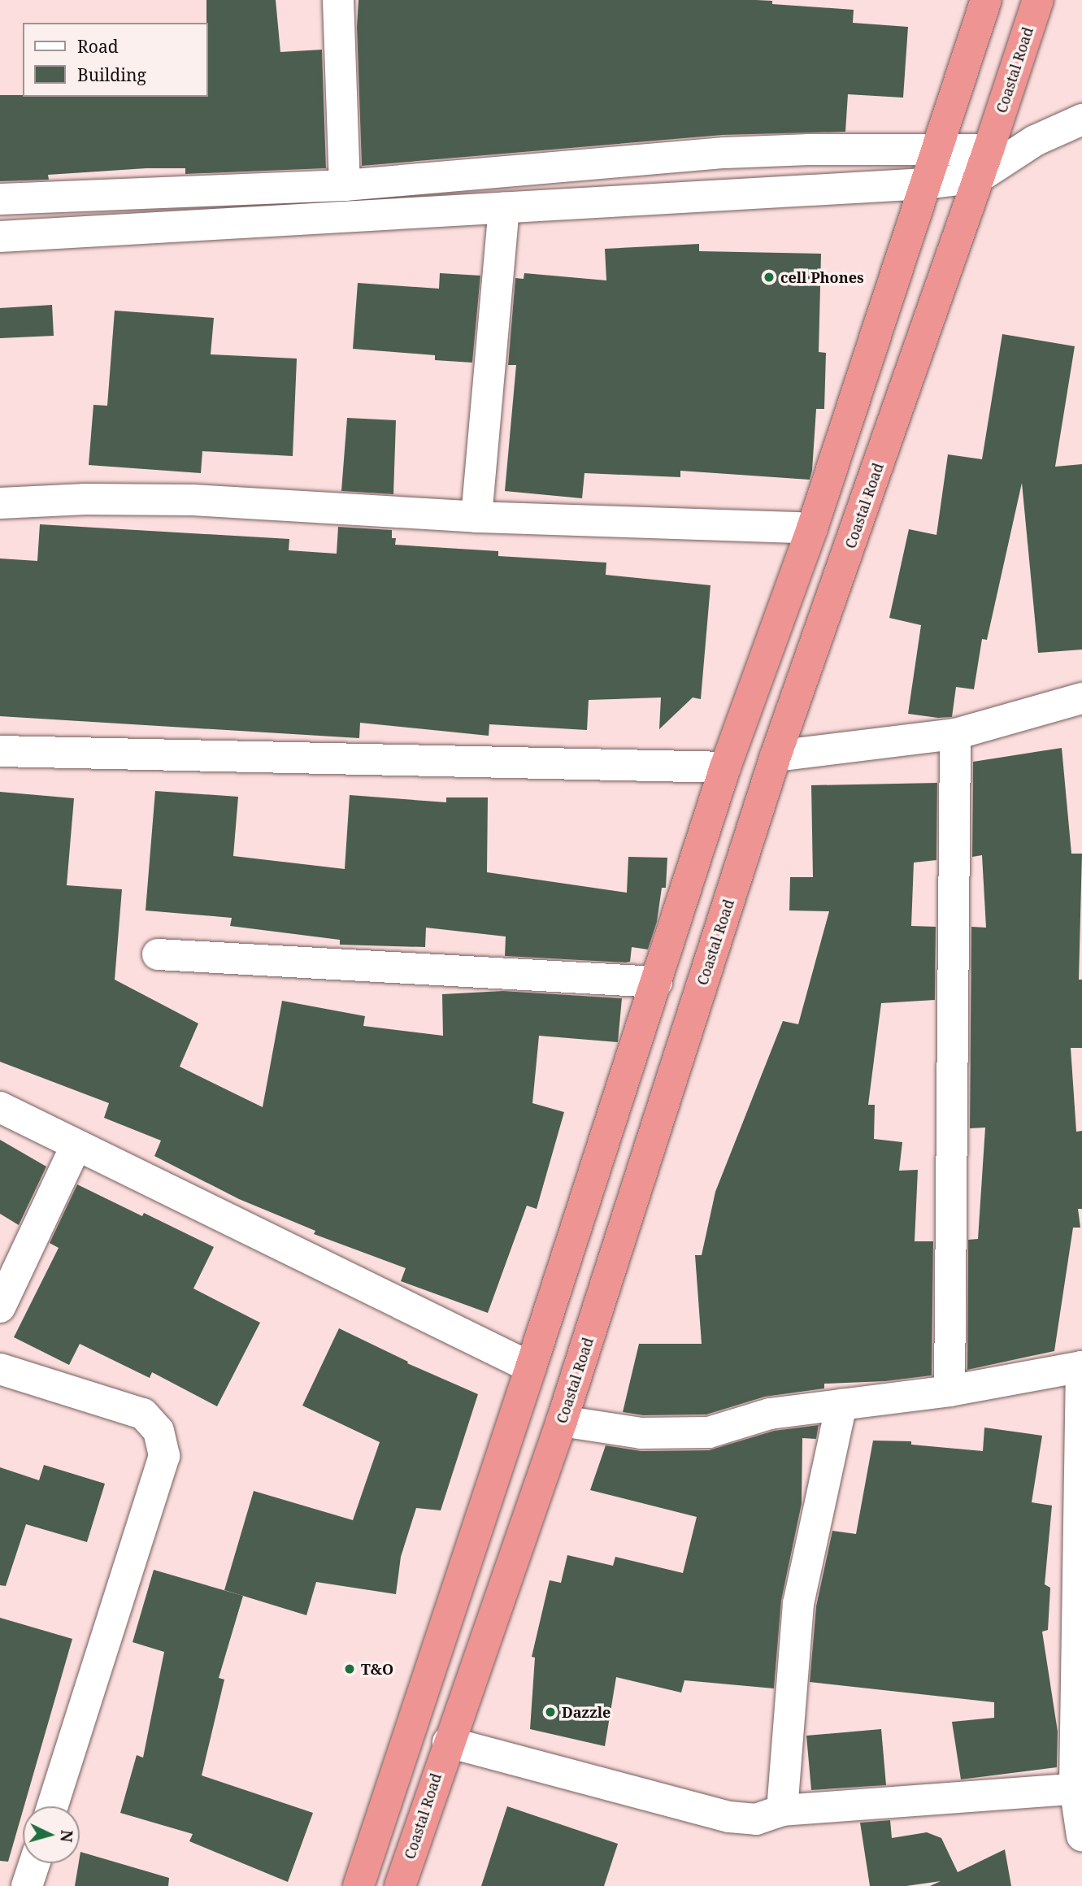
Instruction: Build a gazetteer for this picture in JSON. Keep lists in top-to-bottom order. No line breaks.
{"streets":{"highway":["Coastal Road"]},"places":["cell Phones","T&O","Dazzle"],"legend":["Road","Building"],"north":"right"}
